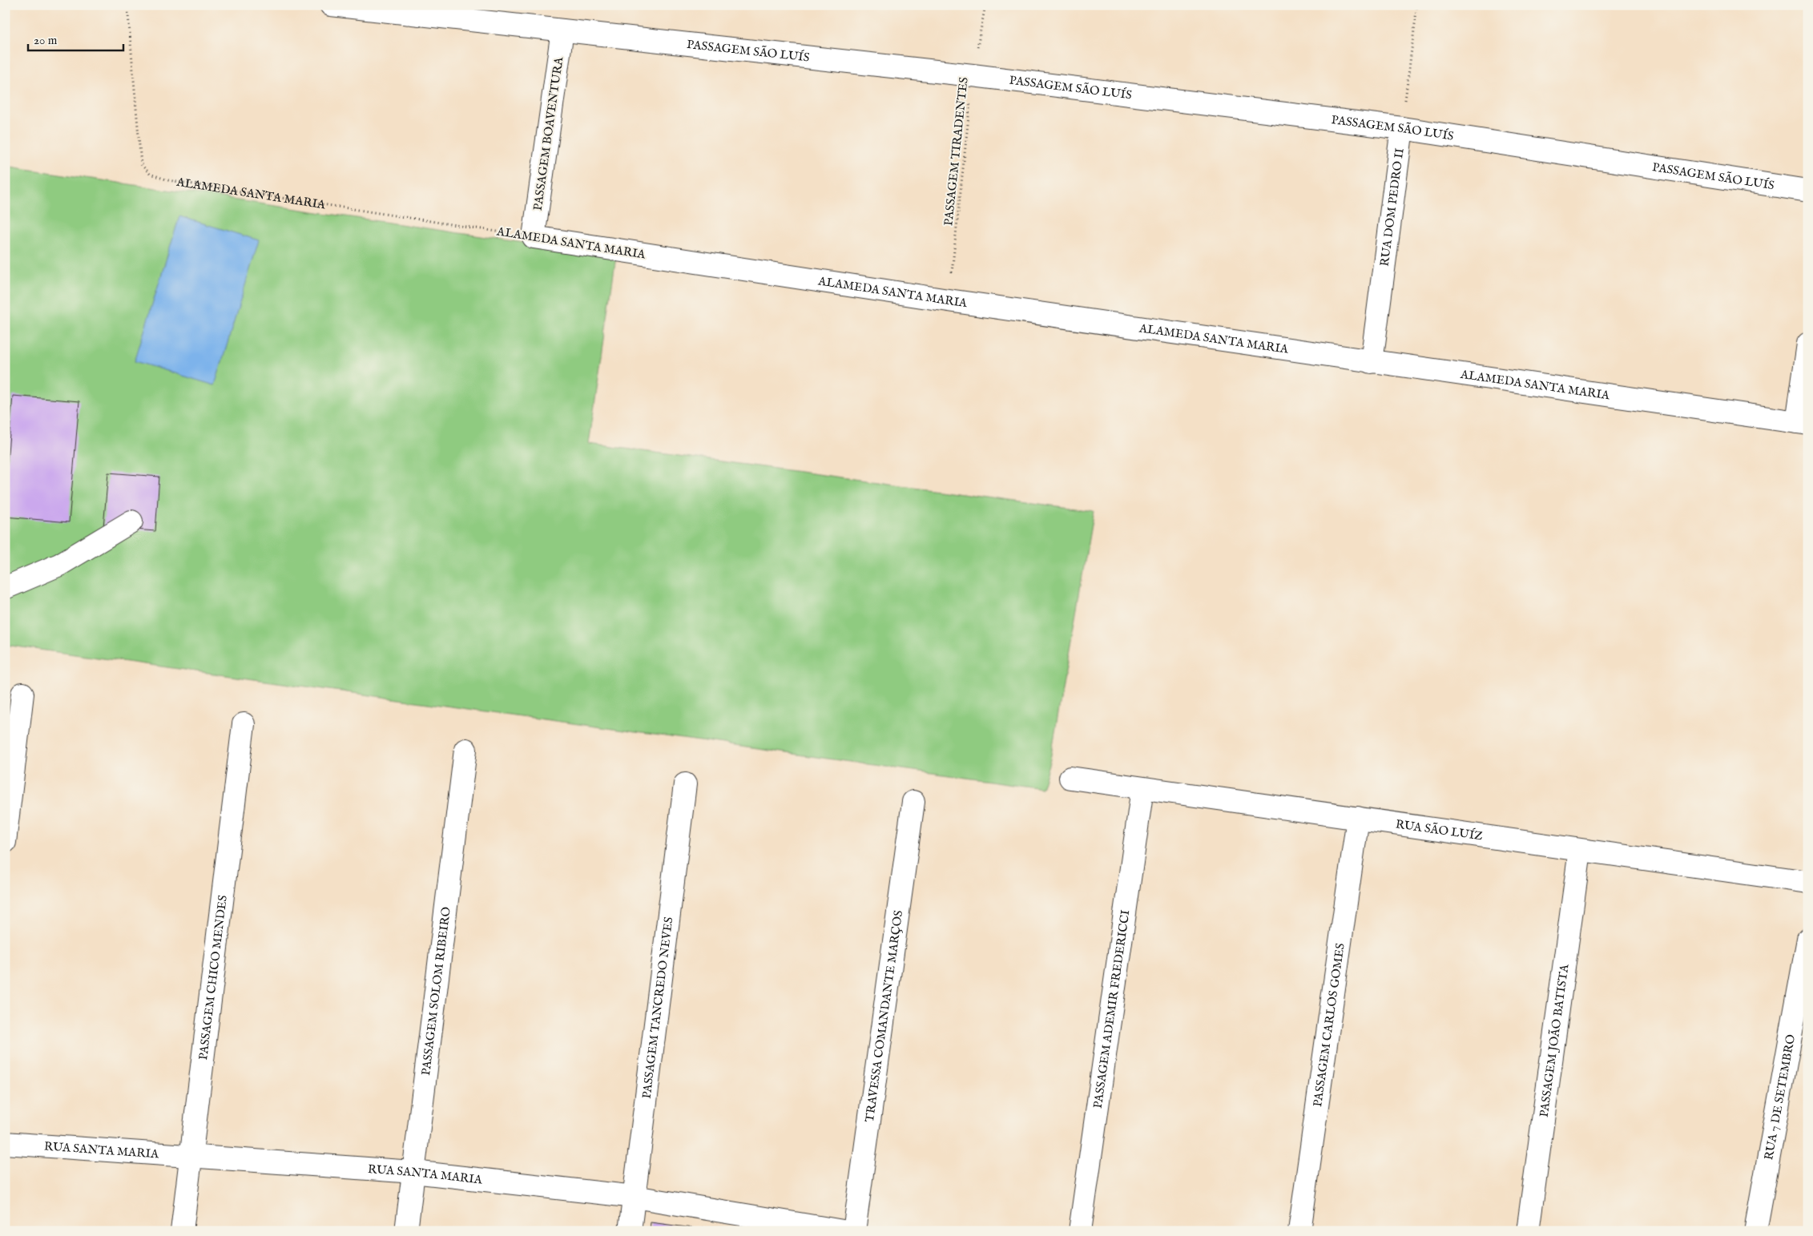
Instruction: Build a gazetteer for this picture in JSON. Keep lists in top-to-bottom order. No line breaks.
{"streets":{"street":["PASSAGEM SÃO LUÍS","PASSAGEM BOAVENTURA","ALAMEDA SANTA MARIA","RUA DOM PEDRO II","RUA SÃO LUÍZ","PASSAGEM CHICO MENDES","PASSAGEM SOLOM RIBEIRO","PASSAGEM TANCREDO NEVES","PASSAGEM ADEMIR FREDERICCI","TRAVESSA COMANDANTE MARÇOS","PASSAGEM CARLOS GOMES","PASSAGEM JOÃO BATISTA","RUA 7 DE SETEMBRO","RUA SANTA MARIA"],"path":["PASSAGEM TIRADENTES"]},"crossings":[["PASSAGEM SÃO LUÍS","PASSAGEM BOAVENTURA"],["PASSAGEM SÃO LUÍS","PASSAGEM TIRADENTES"],["PASSAGEM SÃO LUÍS","RUA DOM PEDRO II"],["PASSAGEM BOAVENTURA","ALAMEDA SANTA MARIA"],["PASSAGEM TIRADENTES","ALAMEDA SANTA MARIA"],["ALAMEDA SANTA MARIA","RUA DOM PEDRO II"],["RUA SÃO LUÍZ","PASSAGEM ADEMIR FREDERICCI"],["RUA SÃO LUÍZ","PASSAGEM CARLOS GOMES"],["RUA SÃO LUÍZ","PASSAGEM JOÃO BATISTA"],["PASSAGEM CHICO MENDES","RUA SANTA MARIA"],["PASSAGEM SOLOM RIBEIRO","RUA SANTA MARIA"],["PASSAGEM TANCREDO NEVES","RUA SANTA MARIA"]],"scale_bar":"20 m"}
